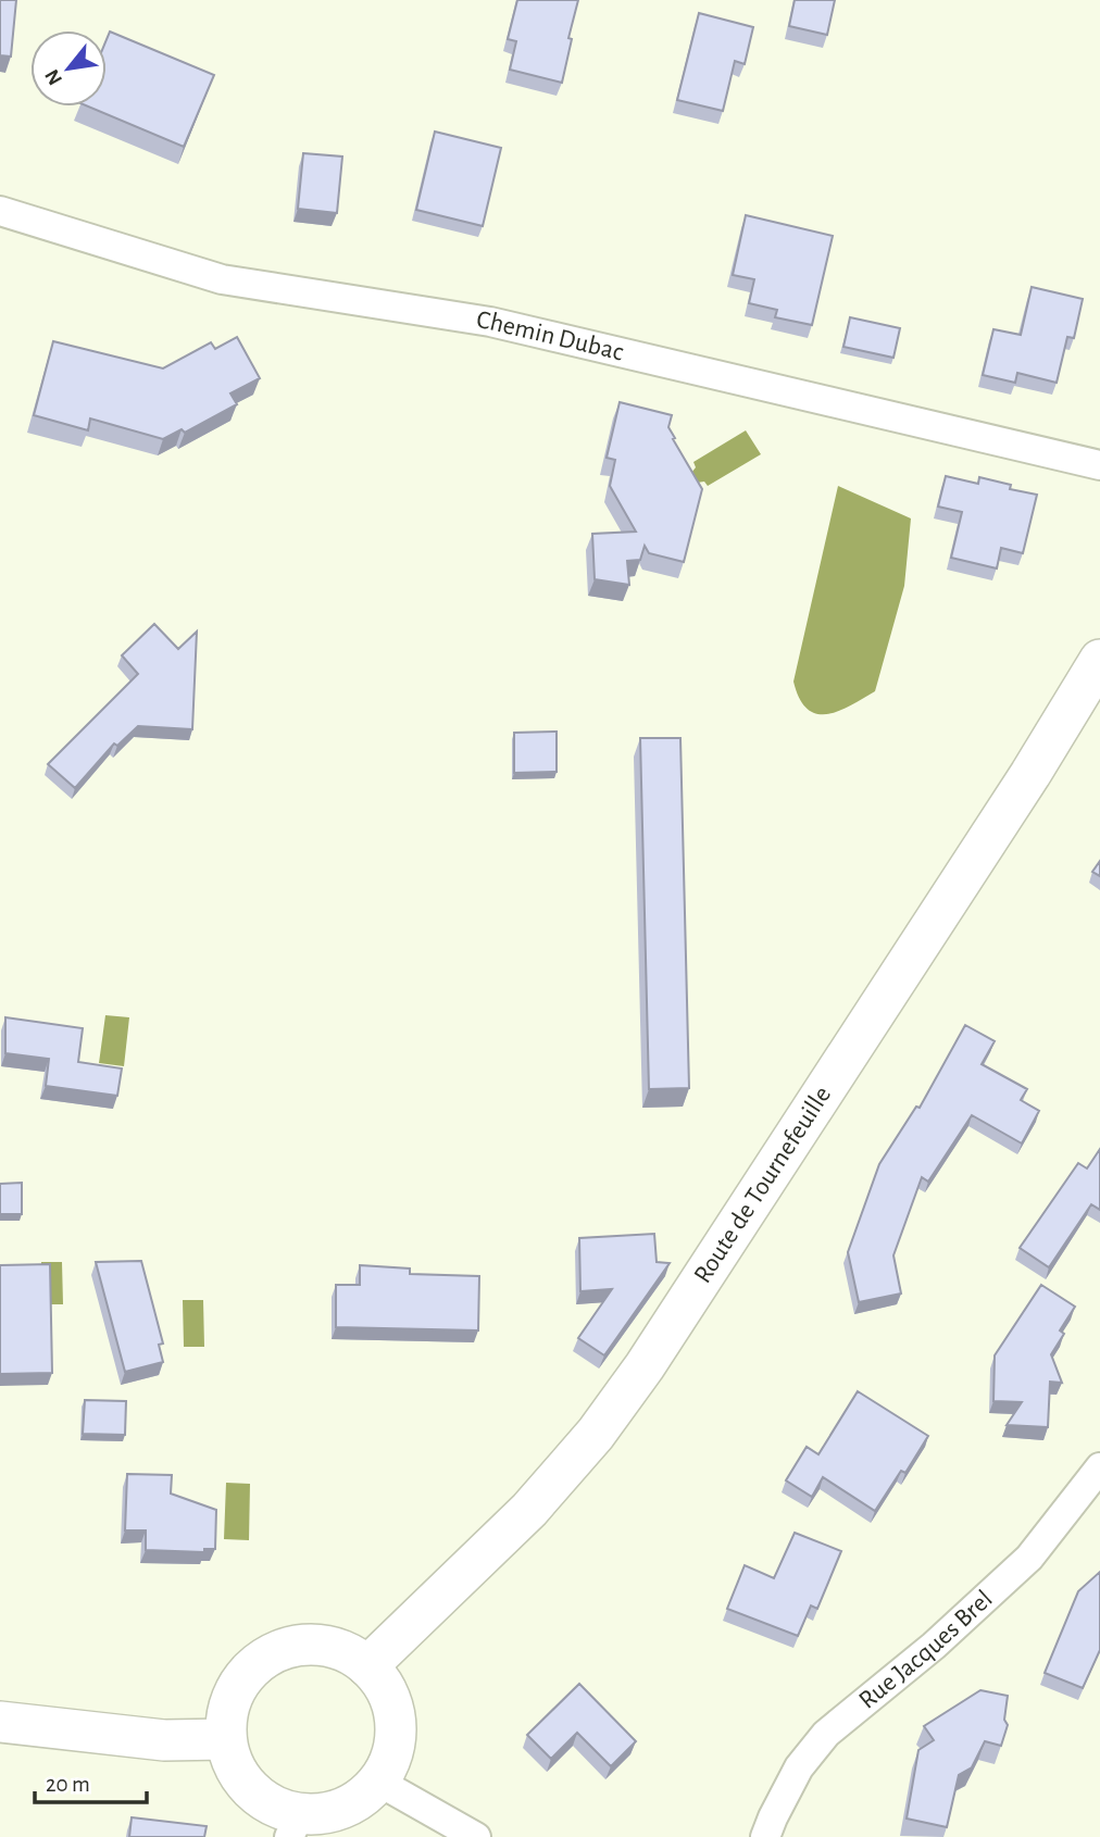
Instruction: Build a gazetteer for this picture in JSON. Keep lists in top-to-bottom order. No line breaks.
{"streets":{"street":["Chemin Dubac","Route de Tournefeuille","Rue Jacques Brel"]},"scale_bar":"20 m","north":"bottom left"}
